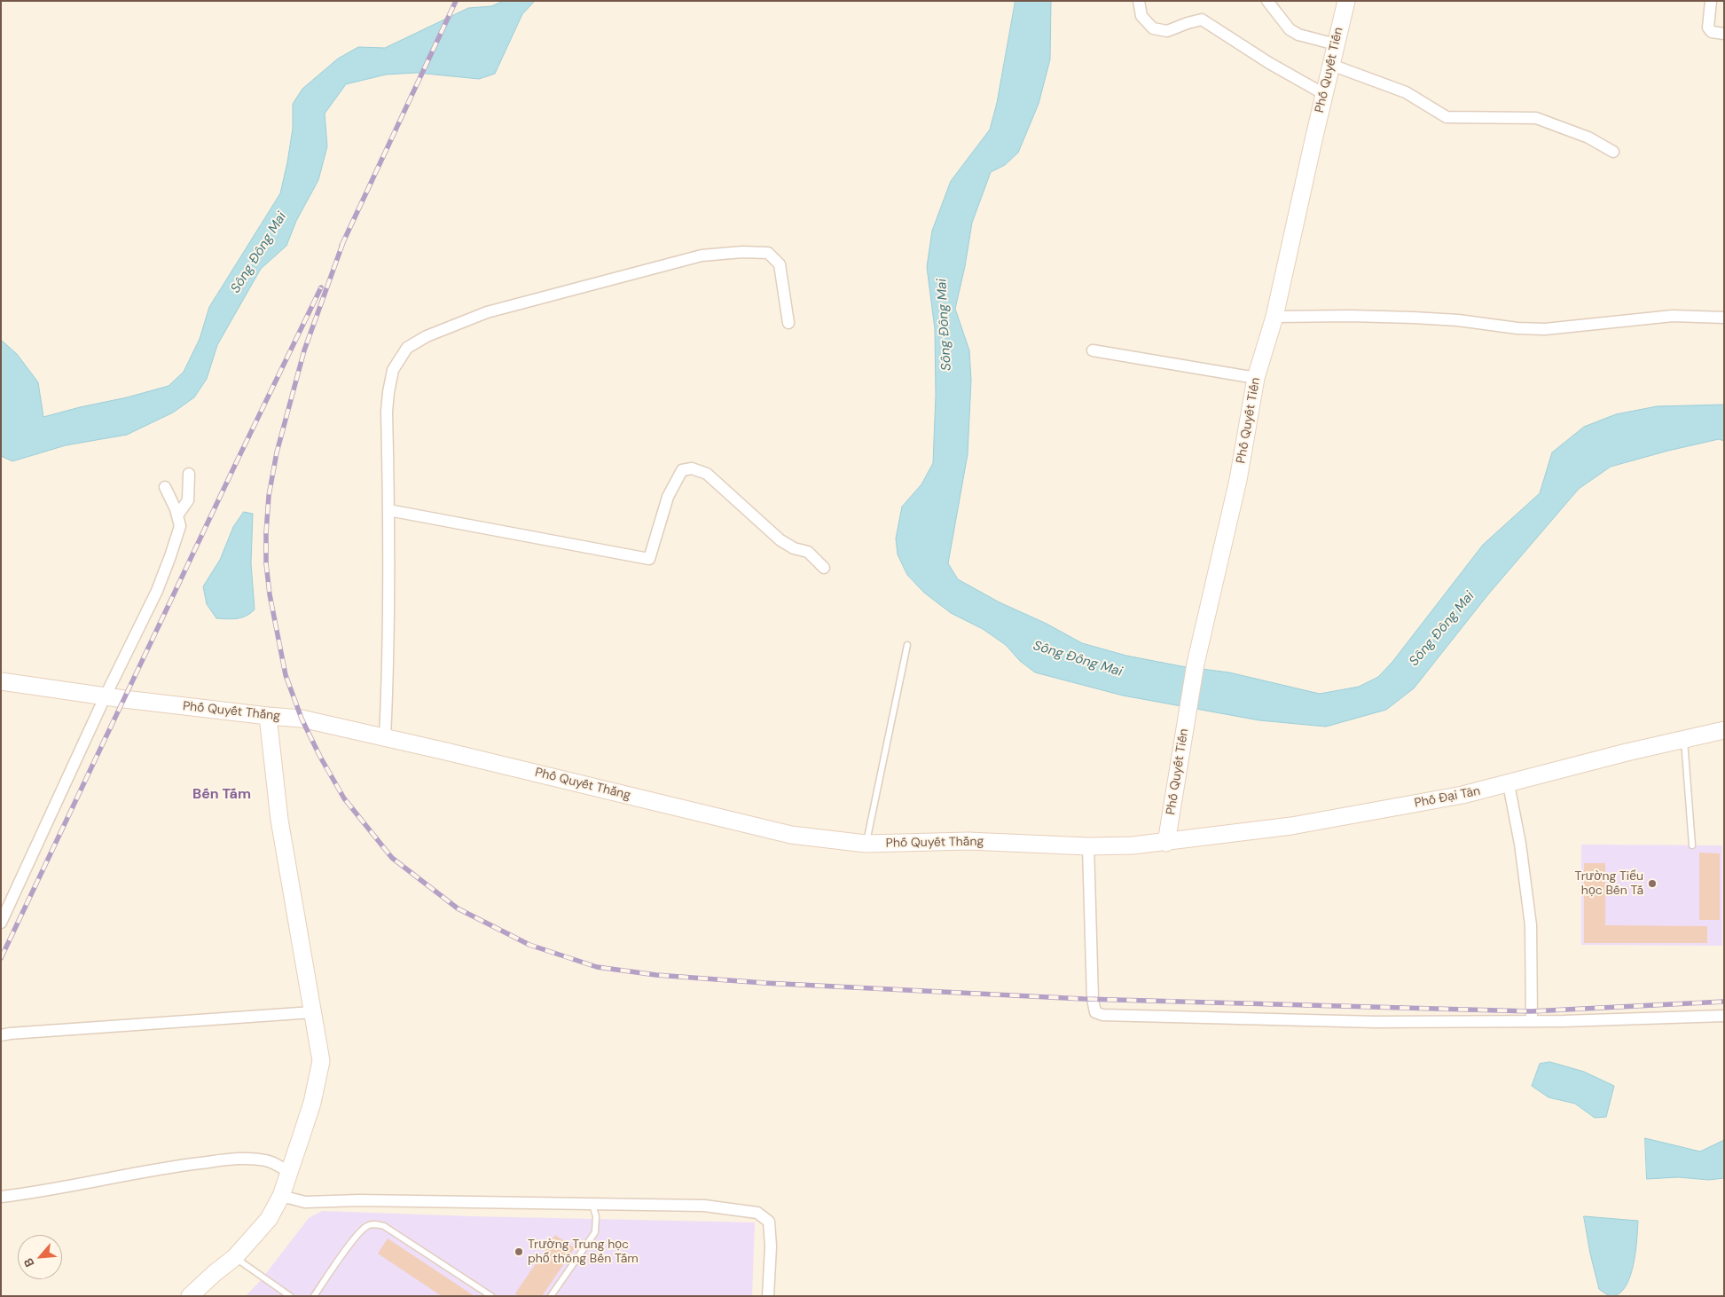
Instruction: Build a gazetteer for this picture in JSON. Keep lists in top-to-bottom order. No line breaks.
{"streets":{"main road":["Phố Quyết Tiến","Phố Quyết Thắng","Phố Đại Tân"]},"crossings":[["Phố Quyết Tiến","Phố Quyết Thắng"],["Phố Quyết Tiến","Phố Đại Tân"],["Phố Quyết Thắng","Phố Đại Tân"]],"districts":["Bến Tắm"],"water":["Sông Đông Mai"],"places":["Trường Tiểu học Bến Tắ","Trường Trung học phổ thông Bến Tắm"],"north":"bottom left"}
